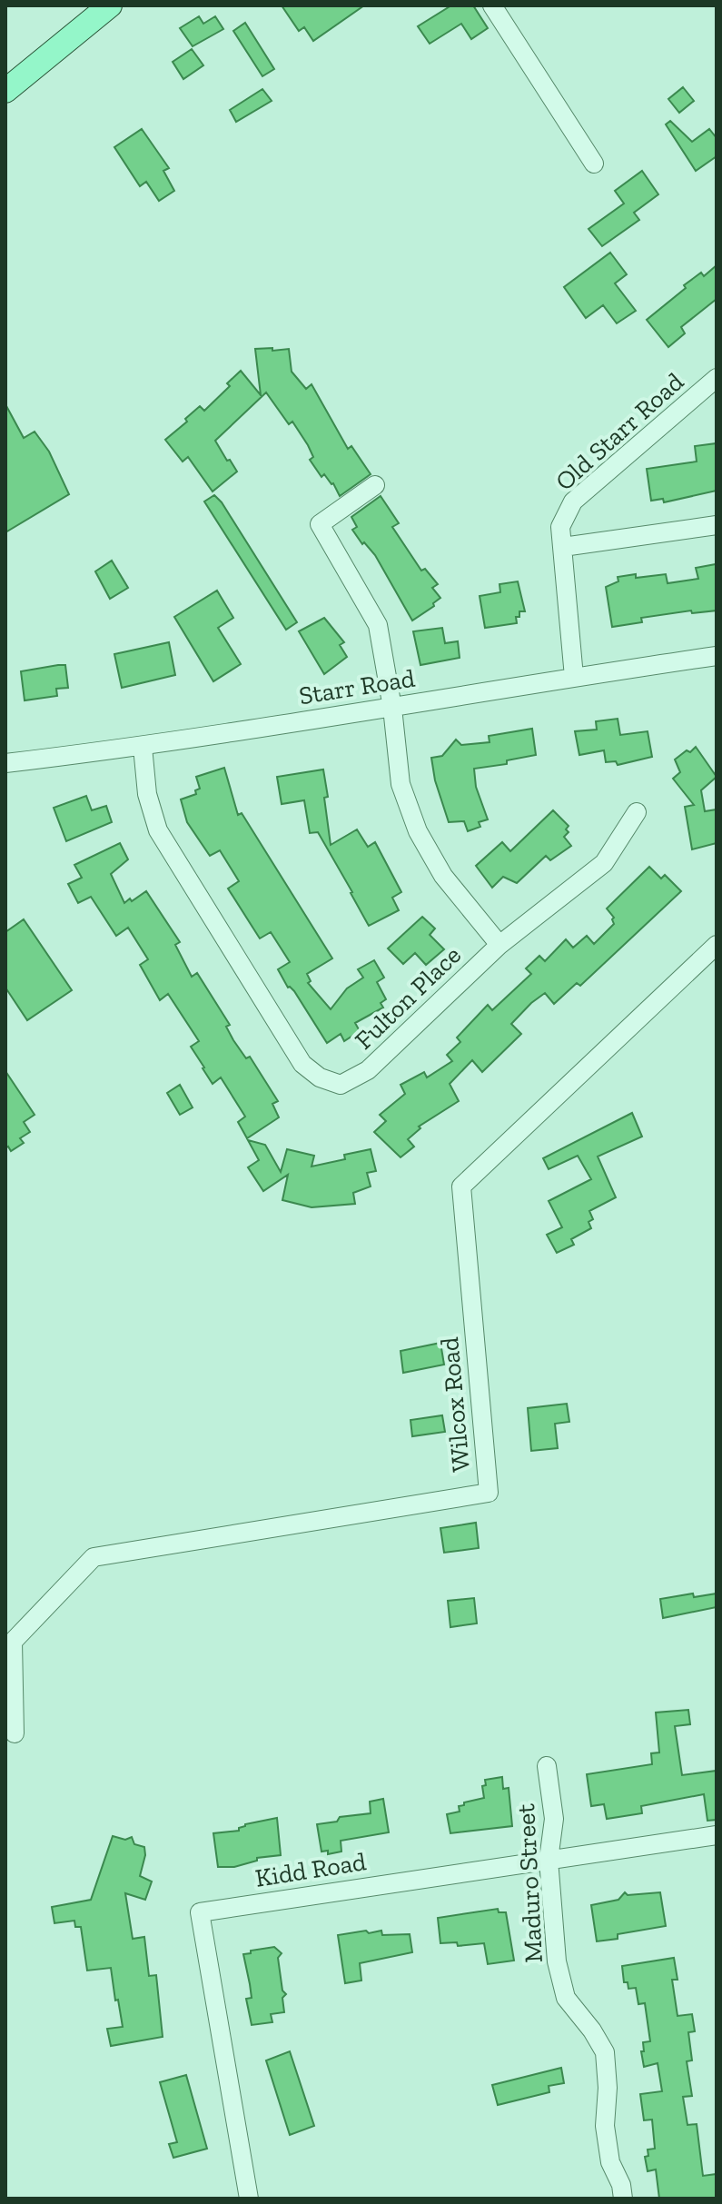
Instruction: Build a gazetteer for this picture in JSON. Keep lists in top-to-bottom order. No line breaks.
{"streets":{"street":["Old Starr Road","Starr Road","Fulton Place","Wilcox Road","Kidd Road","Maduro Street"]},"crossings":[["Starr Road","Fulton Place"],["Kidd Road","Maduro Street"]]}
